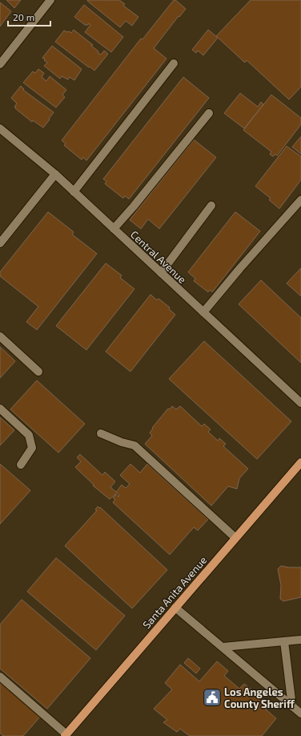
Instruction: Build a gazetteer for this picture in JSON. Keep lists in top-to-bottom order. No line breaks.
{"streets":{"main road":["Santa Anita Avenue"],"street":["Central Avenue"]},"places":{"public building":["Los Angeles County Sheriff"]},"scale_bar":"20 m"}
